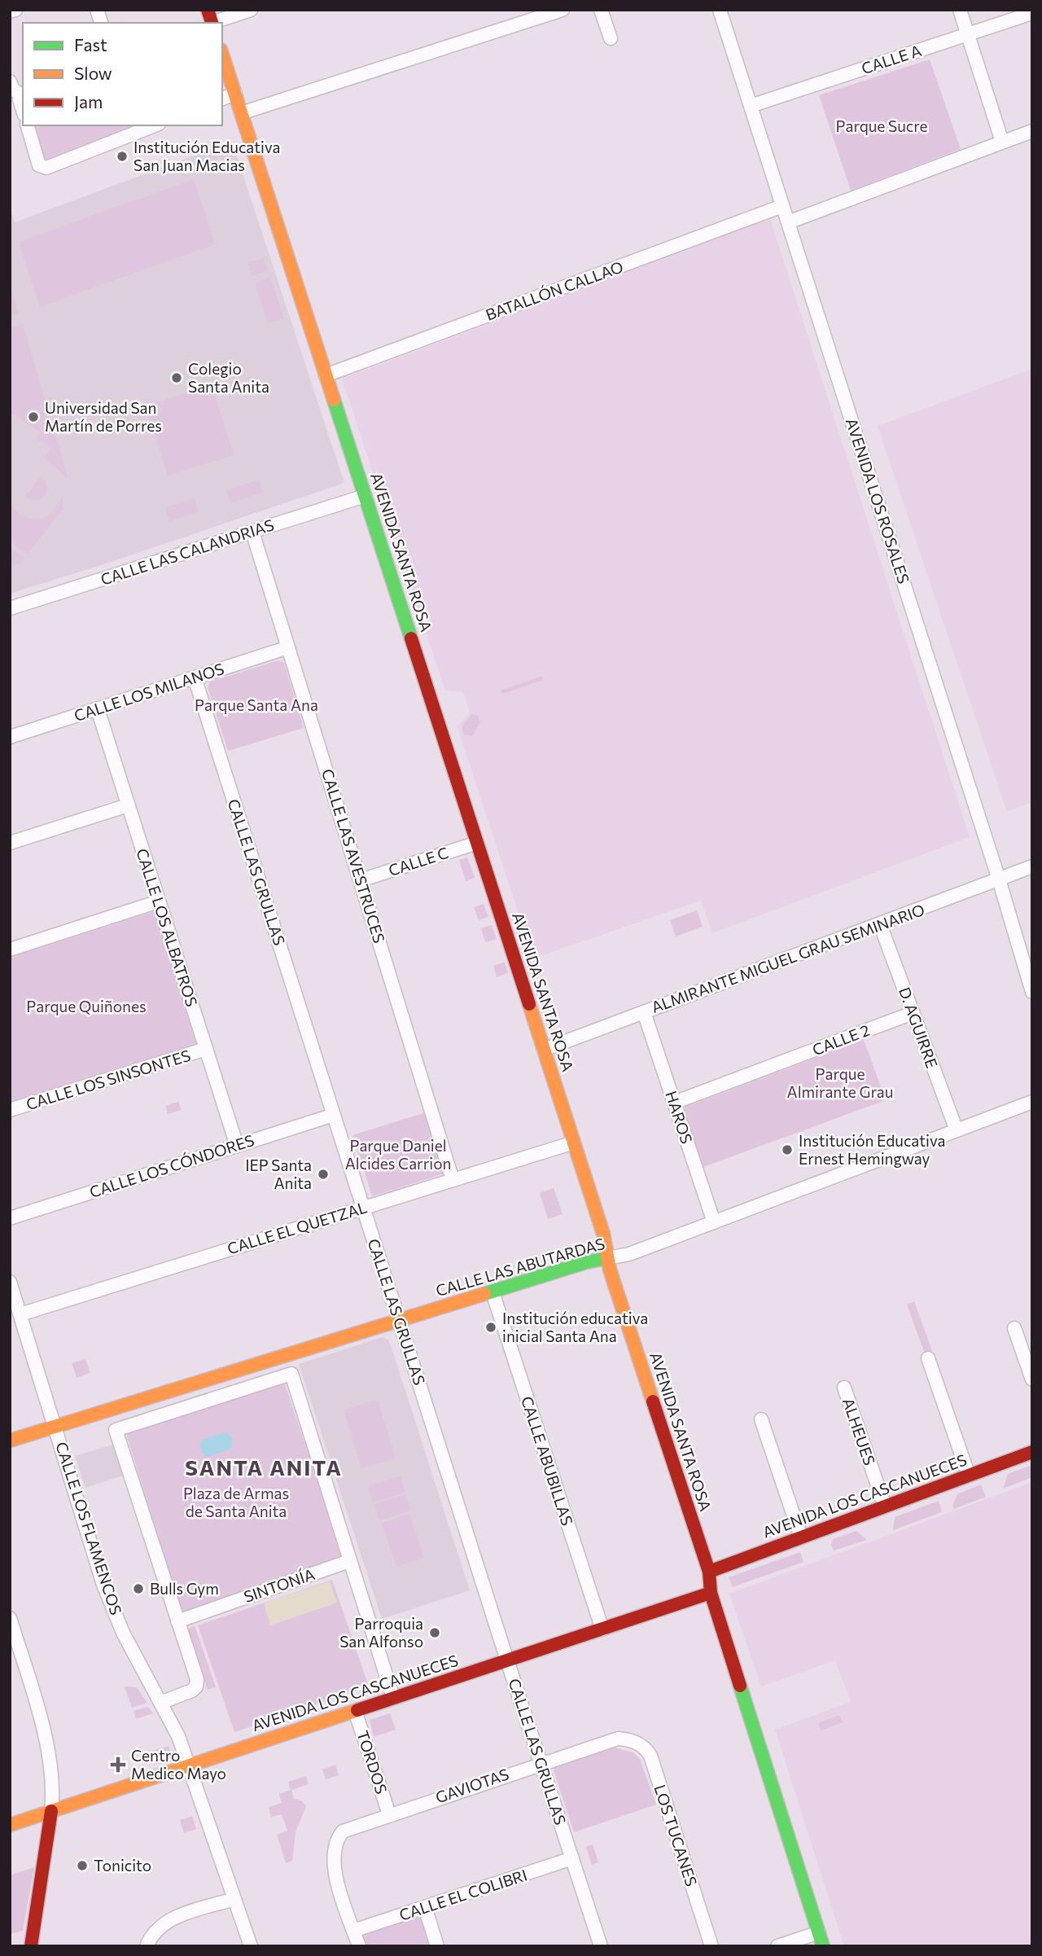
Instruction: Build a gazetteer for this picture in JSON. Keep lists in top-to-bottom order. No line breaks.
{"streets":{"street":["CALLE A","BATALLÓN CALLAO","AVENIDA LOS ROSALES","CALLE LAS CALANDRIAS","AVENIDA SANTA ROSA","CALLE LOS MILANOS","CALLE LAS AVESTRUCES","CALLE C","CALLE LAS GRULLAS","CALLE LOS ALBATROS","ALMIRANTE MIGUEL GRAU SEMINARIO","D. AGUIRRE","CALLE 2","CALLE LOS SINSONTES","HAROS","CALLE LOS CÓNDORES","CALLE EL QUETZAL","CALLE LAS ABUTARDAS","ALHEUES","CALLE ABUBILLAS","AVENIDA LOS CASCANUECES","CALLE LOS FLAMENCOS","SINTONÍA","TORDOS","GAVIOTAS","LOS TUCANES","CALLE EL COLIBRI"]},"crossings":[["CALLE A","AVENIDA LOS ROSALES"],["BATALLÓN CALLAO","AVENIDA LOS ROSALES"],["BATALLÓN CALLAO","AVENIDA SANTA ROSA"],["AVENIDA LOS ROSALES","ALMIRANTE MIGUEL GRAU SEMINARIO"],["CALLE LAS CALANDRIAS","AVENIDA SANTA ROSA"],["CALLE LAS CALANDRIAS","CALLE LAS AVESTRUCES"],["AVENIDA SANTA ROSA","CALLE C"],["AVENIDA SANTA ROSA","ALMIRANTE MIGUEL GRAU SEMINARIO"],["AVENIDA SANTA ROSA","CALLE EL QUETZAL"],["AVENIDA SANTA ROSA","CALLE LAS ABUTARDAS"],["AVENIDA SANTA ROSA","AVENIDA LOS CASCANUECES"],["CALLE LOS MILANOS","CALLE LAS AVESTRUCES"],["CALLE LOS MILANOS","CALLE LAS GRULLAS"],["CALLE LOS MILANOS","CALLE LOS ALBATROS"],["CALLE LAS AVESTRUCES","CALLE C"],["CALLE LAS AVESTRUCES","CALLE EL QUETZAL"],["CALLE LAS GRULLAS","CALLE LOS CÓNDORES"],["CALLE LAS GRULLAS","CALLE EL QUETZAL"],["CALLE LAS GRULLAS","CALLE LAS ABUTARDAS"],["CALLE LAS GRULLAS","AVENIDA LOS CASCANUECES"],["CALLE LAS GRULLAS","GAVIOTAS"],["CALLE LAS GRULLAS","CALLE EL COLIBRI"],["CALLE LOS ALBATROS","CALLE LOS SINSONTES"],["CALLE LOS ALBATROS","CALLE LOS CÓNDORES"],["ALMIRANTE MIGUEL GRAU SEMINARIO","D. AGUIRRE"],["ALMIRANTE MIGUEL GRAU SEMINARIO","HAROS"],["D. AGUIRRE","CALLE 2"],["D. AGUIRRE","CALLE LAS ABUTARDAS"],["CALLE 2","HAROS"],["HAROS","CALLE LAS ABUTARDAS"],["CALLE EL QUETZAL","CALLE LOS FLAMENCOS"],["CALLE LAS ABUTARDAS","CALLE ABUBILLAS"],["CALLE LAS ABUTARDAS","CALLE LOS FLAMENCOS"],["ALHEUES","AVENIDA LOS CASCANUECES"],["CALLE ABUBILLAS","AVENIDA LOS CASCANUECES"],["AVENIDA LOS CASCANUECES","CALLE LOS FLAMENCOS"],["AVENIDA LOS CASCANUECES","TORDOS"],["TORDOS","GAVIOTAS"],["GAVIOTAS","LOS TUCANES"],["GAVIOTAS","CALLE EL COLIBRI"]],"districts":["SANTA ANITA"],"parks":["Parque Sucre","Parque Santa Ana","Parque Quiñones","Parque Almirante Grau","Parque Daniel Alcides Carrion","Plaza de Armas de Santa Anita"],"places":{"other":["Institución Educativa San Juan Macias","Colegio Santa Anita","Universidad San Martín de Porres","Institución Educativa Ernest Hemingway","IEP Santa Anita","Institución educativa inicial Santa Ana","Bulls Gym","Parroquia San Alfonso","Tonicito"],"health":["Centro Medico Mayo"]},"legend":["Fast","Slow","Jam"]}
